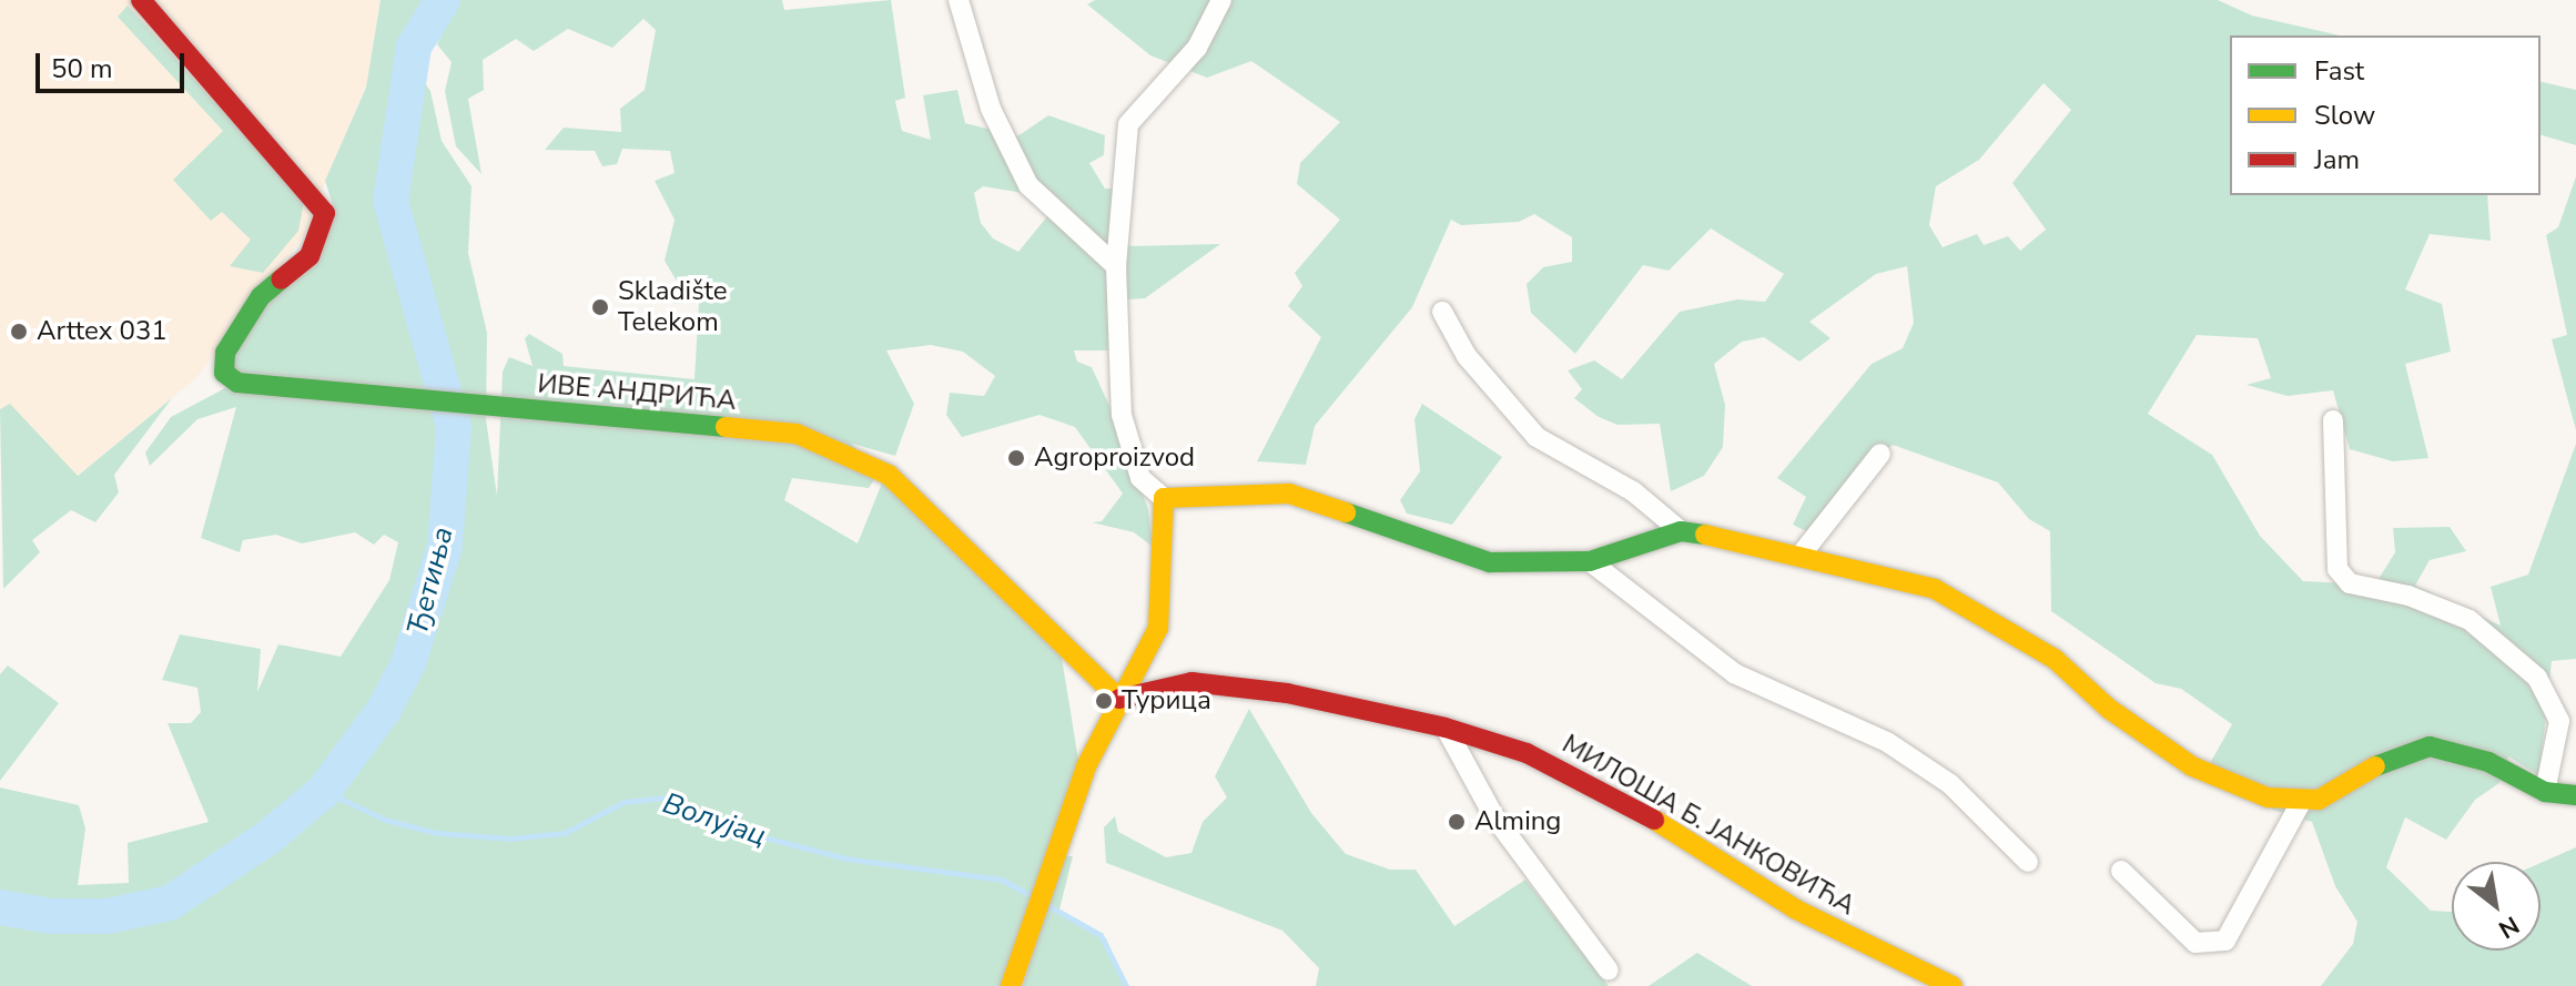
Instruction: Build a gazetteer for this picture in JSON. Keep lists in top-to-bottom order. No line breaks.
{"streets":{"street":["ИВЕ АНДРИЋА","МИЛОША Б. ЈАНКОВИЋА"]},"crossings":[["ИВЕ АНДРИЋА","МИЛОША Б. ЈАНКОВИЋА"]],"water":["Ђетиња","Волујац"],"places":["Skladište Telekom","Arttex 031","Agroproizvod","Турица","Alming"],"legend":["Fast","Slow","Jam"],"scale_bar":"50 m","north":"bottom right"}
